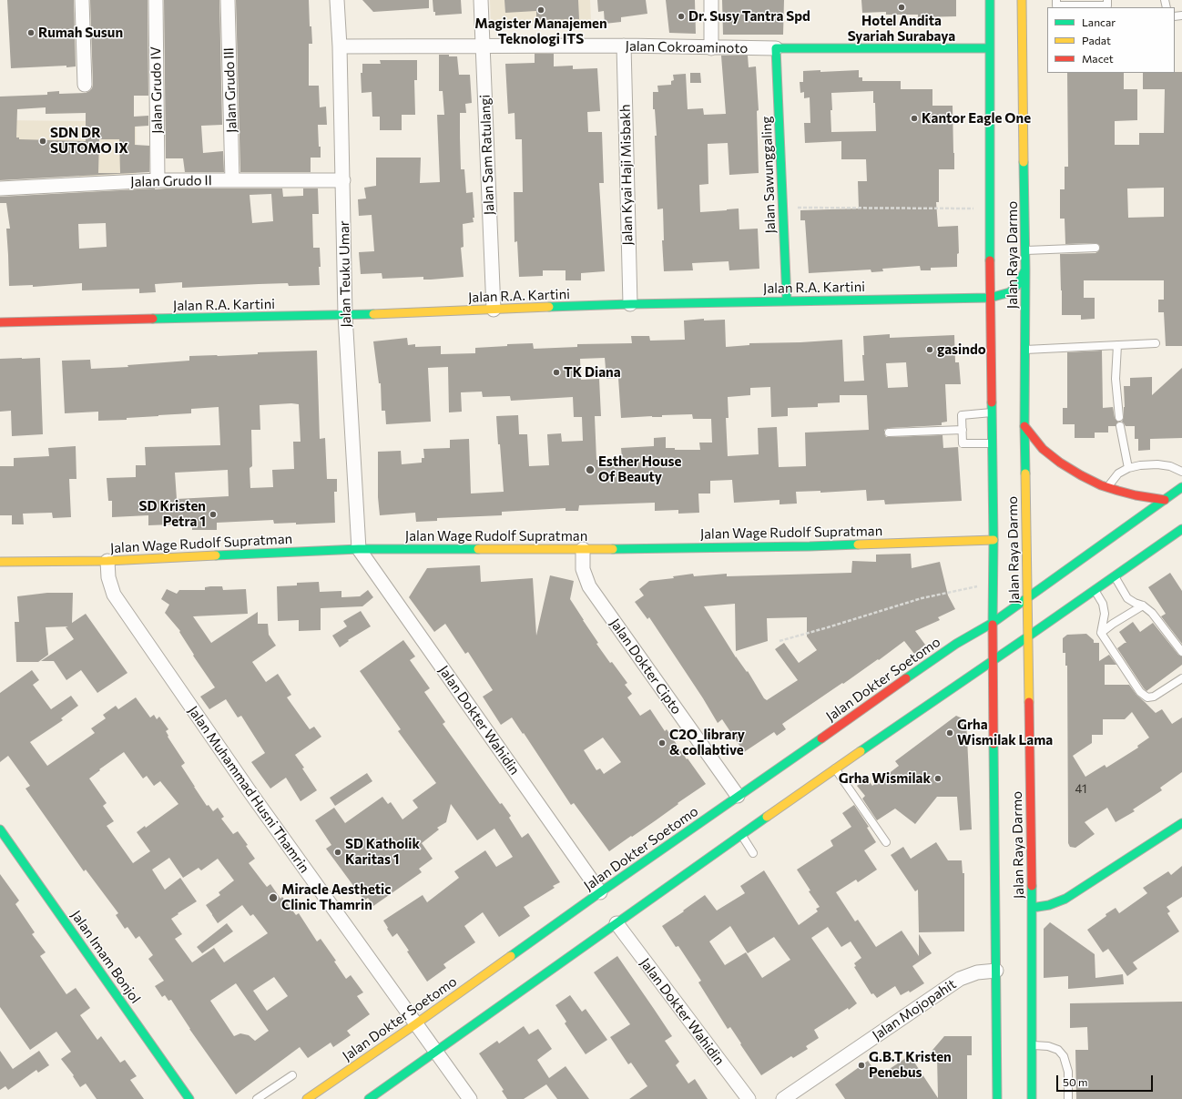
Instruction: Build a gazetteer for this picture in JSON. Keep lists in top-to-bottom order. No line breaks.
{"streets":{"main road":["Jalan Cokroaminoto","Jalan Sawunggaling","Jalan Raya Darmo","Jalan R.A. Kartini","Jalan Wage Rudolf Supratman","Jalan Dokter Soetomo","Jalan Imam Bonjol"],"street":["Jalan Grudo IV","Jalan Grudo III","Jalan Sam Ratulangi","Jalan Kyai Haji Misbakh","Jalan Grudo II","Jalan Teuku Umar","Jalan Dokter Cipto","Jalan Dokter Wahidin","Jalan Muhammad Husni Thamrin","Jalan Mojopahit"]},"crossings":[["Jalan Cokroaminoto","Jalan Sam Ratulangi"],["Jalan Cokroaminoto","Jalan Kyai Haji Misbakh"],["Jalan Cokroaminoto","Jalan Sawunggaling"],["Jalan Cokroaminoto","Jalan Raya Darmo"],["Jalan Cokroaminoto","Jalan Teuku Umar"],["Jalan Grudo IV","Jalan Grudo II"],["Jalan Grudo III","Jalan Grudo II"],["Jalan Sam Ratulangi","Jalan R.A. Kartini"],["Jalan Kyai Haji Misbakh","Jalan R.A. Kartini"],["Jalan Sawunggaling","Jalan R.A. Kartini"],["Jalan Grudo II","Jalan Teuku Umar"],["Jalan Raya Darmo","Jalan R.A. Kartini"],["Jalan Raya Darmo","Jalan Wage Rudolf Supratman"],["Jalan Raya Darmo","Jalan Dokter Soetomo"],["Jalan Raya Darmo","Jalan Mojopahit"],["Jalan Teuku Umar","Jalan R.A. Kartini"],["Jalan Teuku Umar","Jalan Wage Rudolf Supratman"],["Jalan Teuku Umar","Jalan Dokter Wahidin"],["Jalan Wage Rudolf Supratman","Jalan Dokter Cipto"],["Jalan Wage Rudolf Supratman","Jalan Dokter Wahidin"],["Jalan Wage Rudolf Supratman","Jalan Muhammad Husni Thamrin"],["Jalan Dokter Cipto","Jalan Dokter Soetomo"],["Jalan Dokter Soetomo","Jalan Dokter Wahidin"],["Jalan Dokter Soetomo","Jalan Muhammad Husni Thamrin"]],"places":["Hotel Andita Syariah Surabaya","Magister Manajemen Teknologi ITS","Dr. Susy Tantra Spd","Rumah Susun","Kantor Eagle One","SDN DR SUTOMO IX","gasindo","TK Diana","Esther House Of Beauty","SD Kristen Petra 1","Grha Wismilak Lama","C2O_library & collabtive","Grha Wismilak","SD Katholik Karitas 1","Miracle Aesthetic Clinic Thamrin","G.B.T Kristen Penebus"],"house_numbers":["41"],"legend":["Lancar","Padat","Macet"],"scale_bar":"50 m"}
